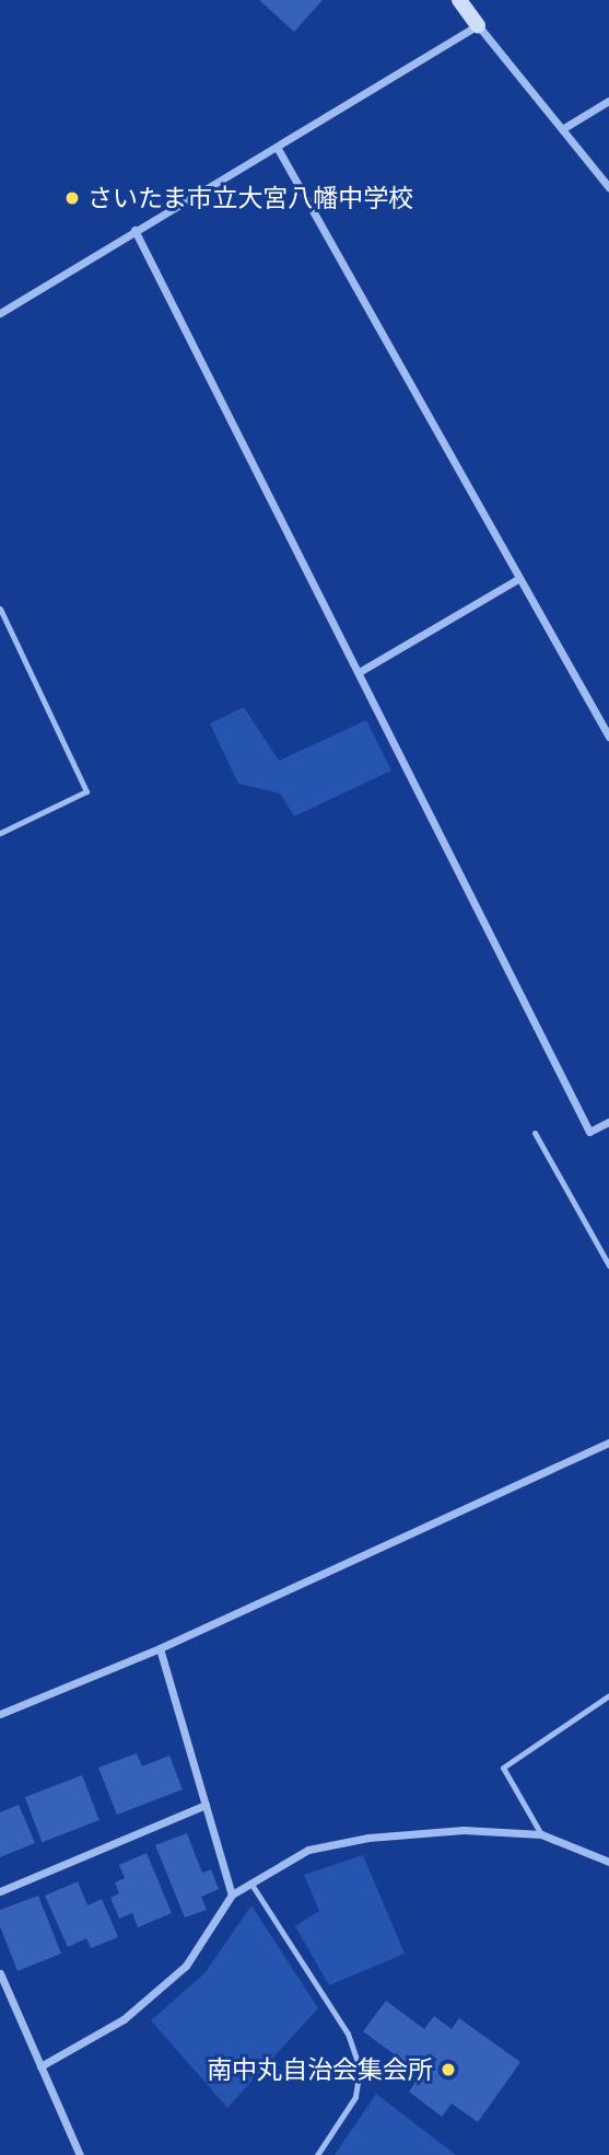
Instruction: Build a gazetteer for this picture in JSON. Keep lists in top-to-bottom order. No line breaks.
{"places":["さいたま市立大宮八幡中学校","南中丸自治会集会所"]}
